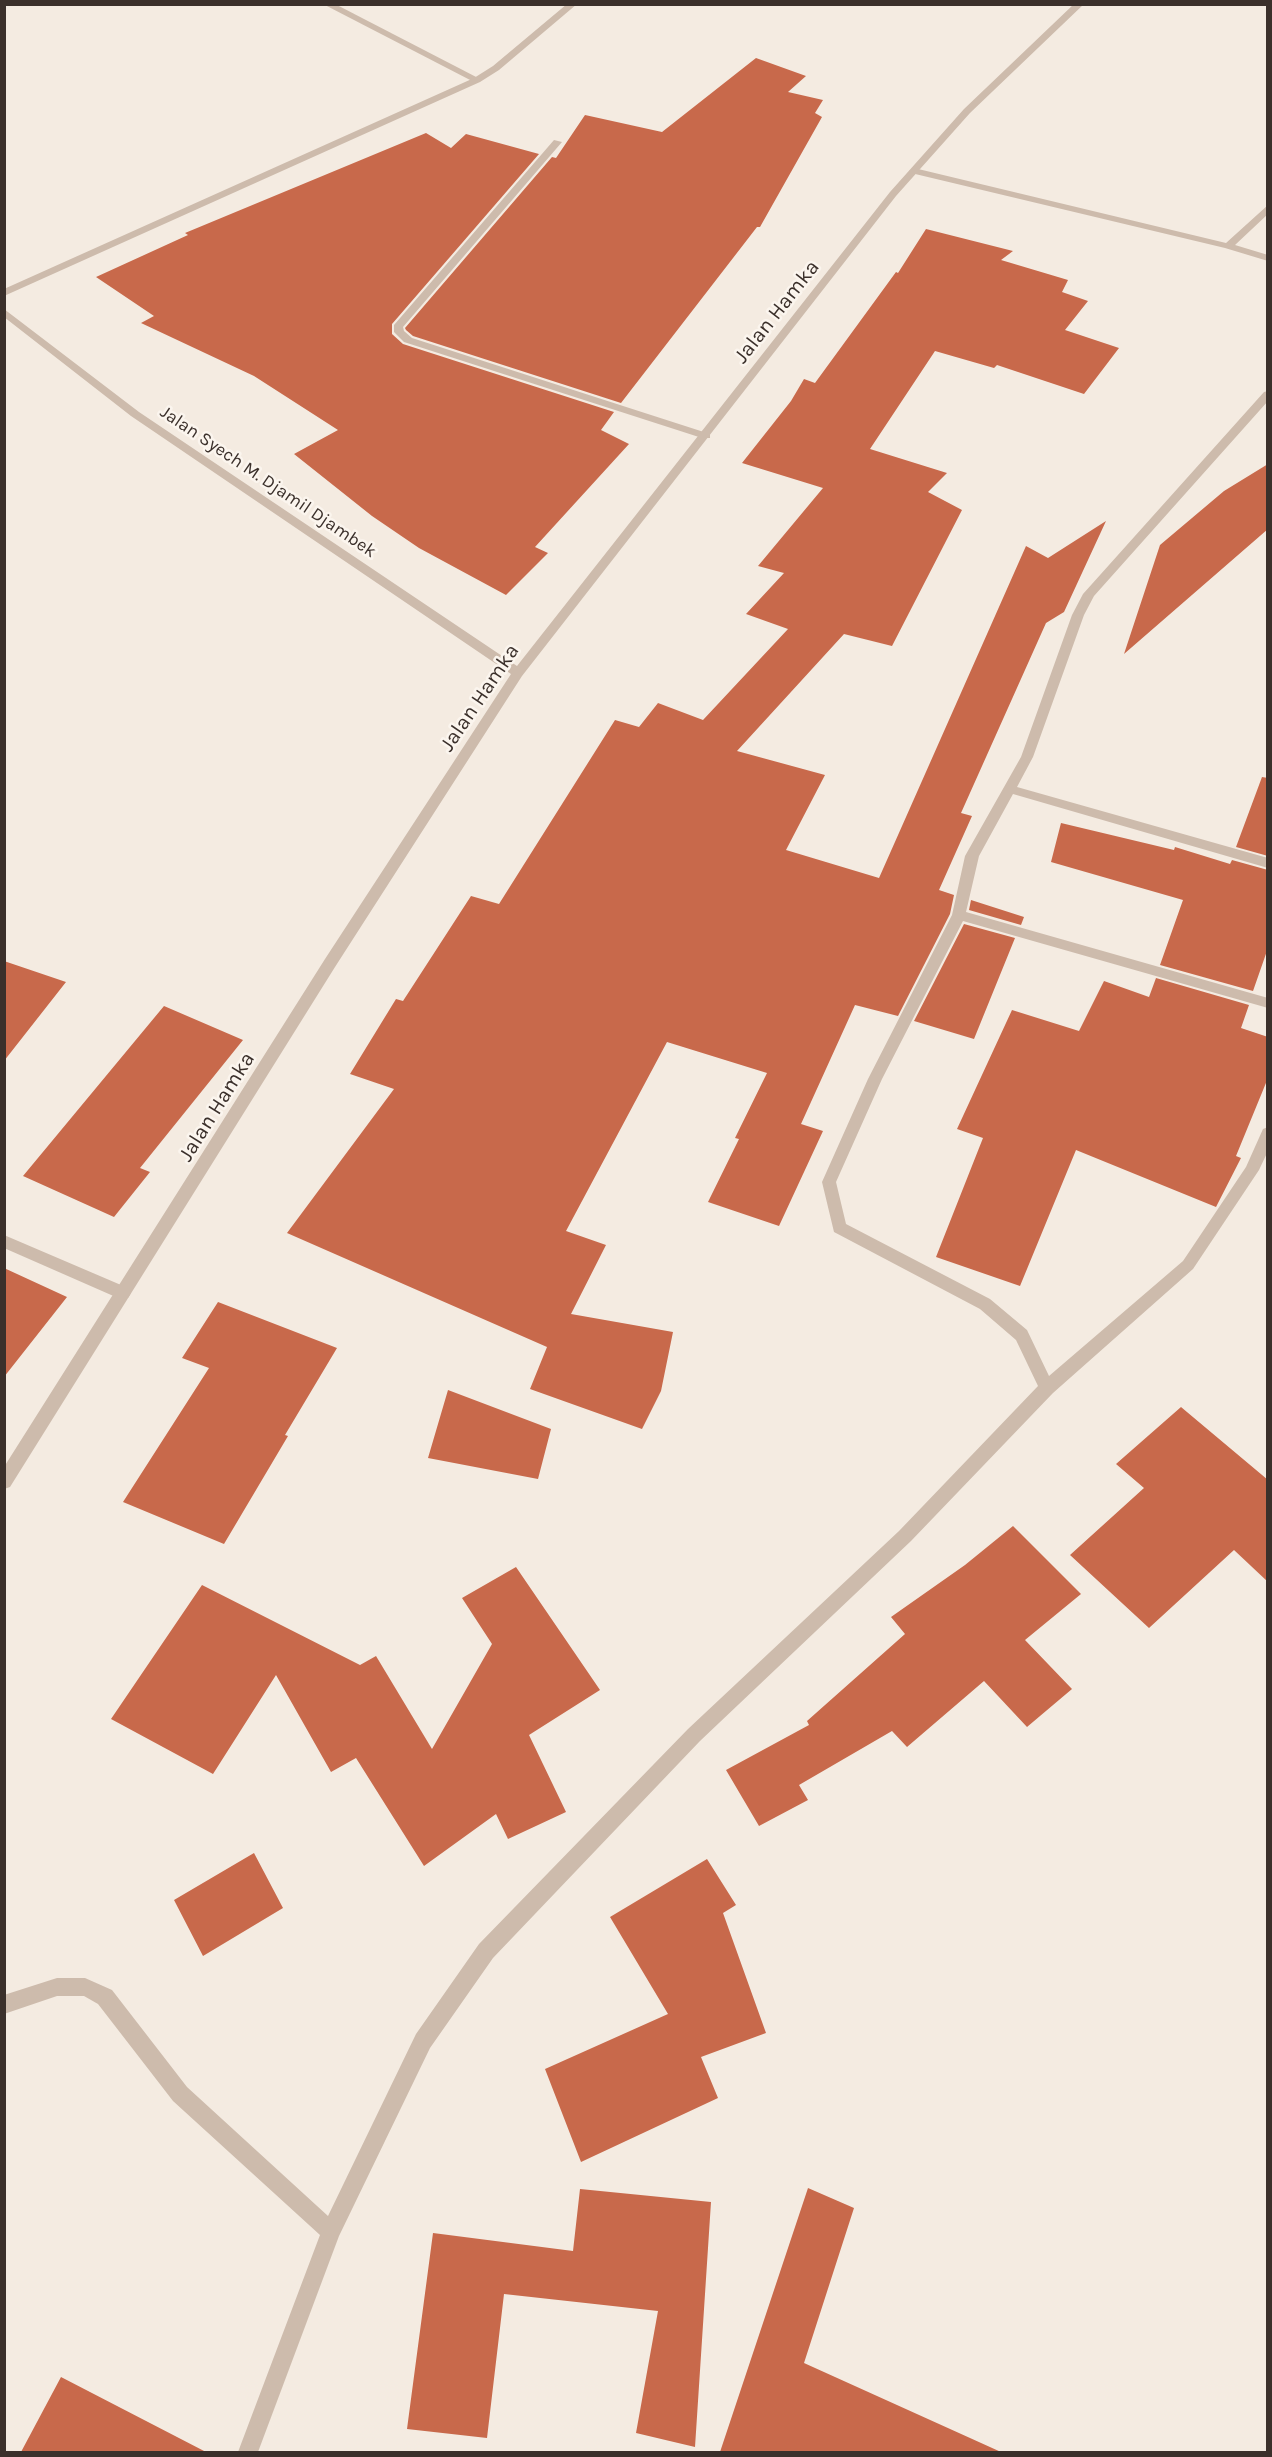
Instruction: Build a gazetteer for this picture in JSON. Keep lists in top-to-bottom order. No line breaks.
{"streets":{"street":["Jalan Hamka","Jalan Syech M. Djamil Djambek"]},"crossings":[["Jalan Hamka","Jalan Syech M. Djamil Djambek"]]}
